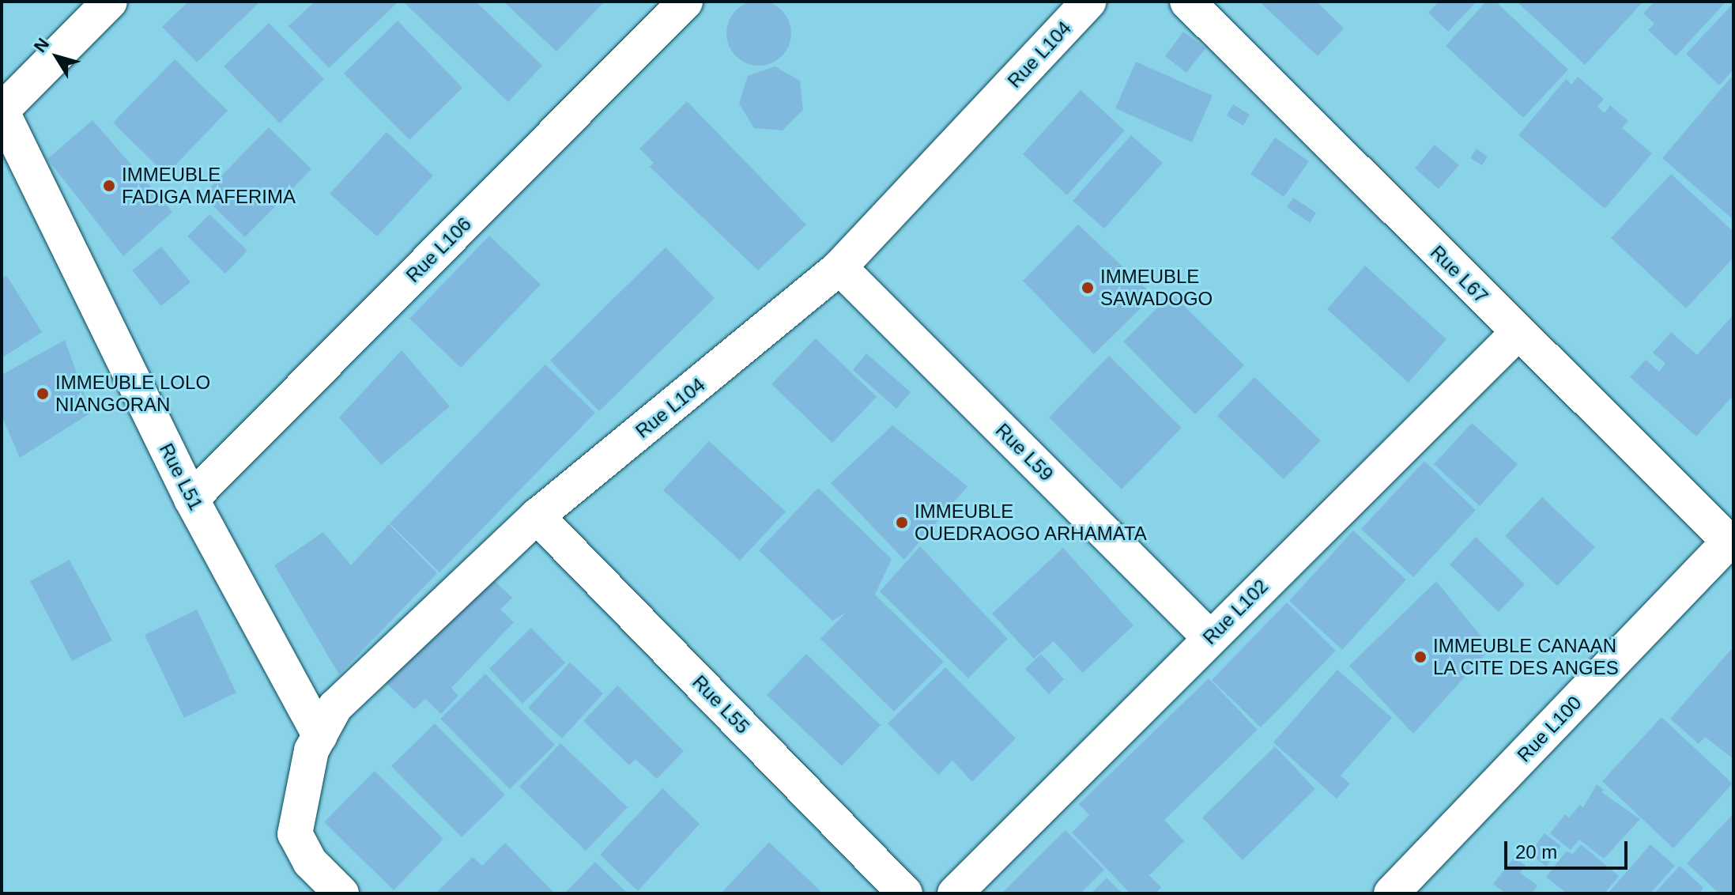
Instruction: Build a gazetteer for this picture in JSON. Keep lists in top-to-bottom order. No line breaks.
{"streets":{"street":["Rue L104","Rue L106","Rue L67","Rue L59","Rue L51","Rue L102","Rue L55","Rue L100"]},"crossings":[["Rue L104","Rue L59"],["Rue L104","Rue L51"],["Rue L104","Rue L55"],["Rue L106","Rue L51"],["Rue L67","Rue L102"],["Rue L67","Rue L100"],["Rue L59","Rue L102"]],"places":["IMMEUBLE FADIGA MAFERIMA","IMMEUBLE SAWADOGO","IMMEUBLE LOLO NIANGORAN","IMMEUBLE OUEDRAOGO ARHAMATA","IMMEUBLE CANAAN LA CITE DES ANGES"],"scale_bar":"20 m","north":"top left"}
